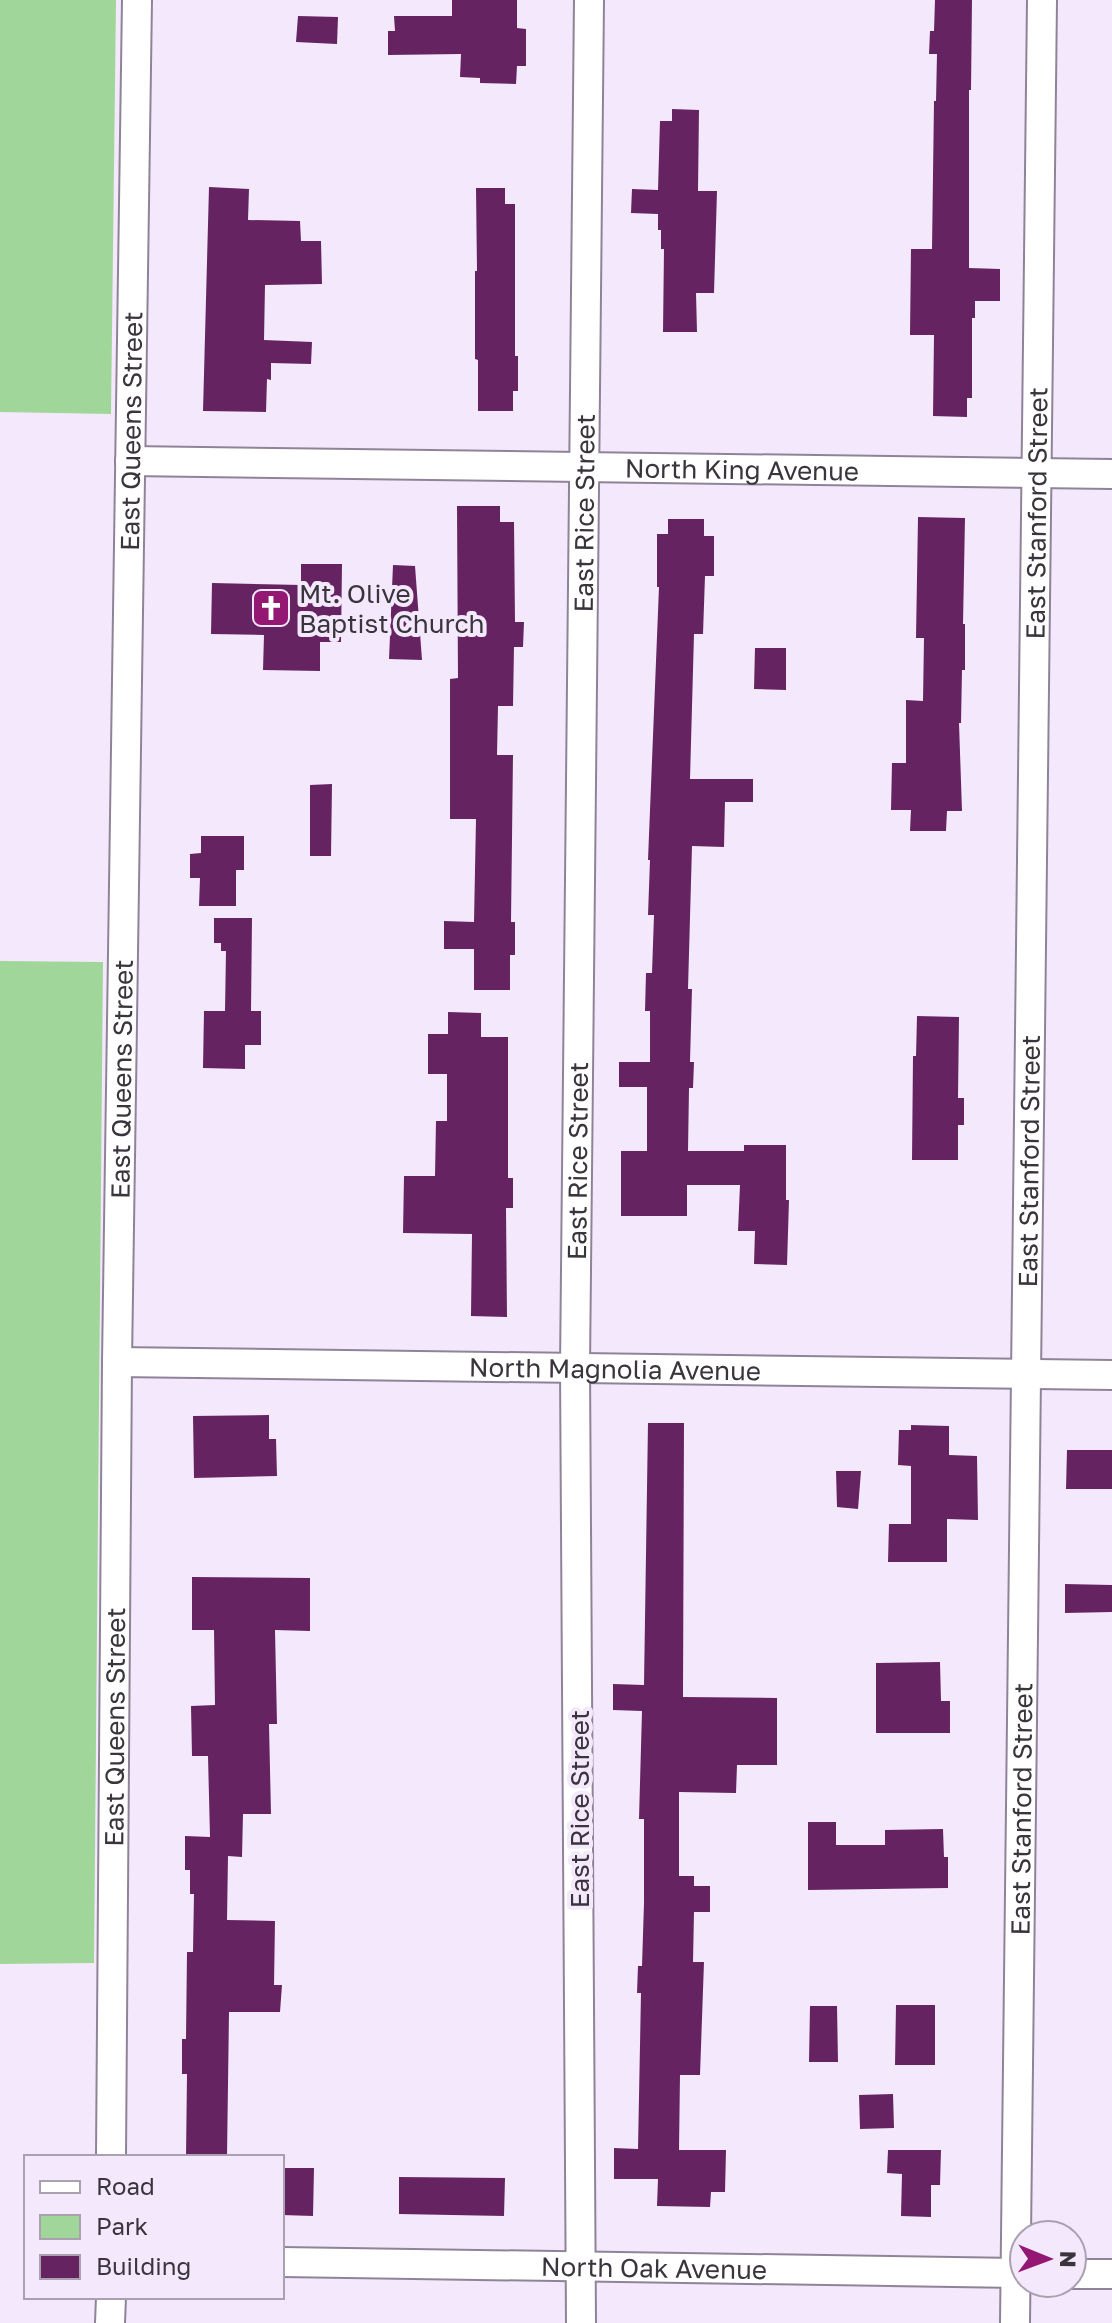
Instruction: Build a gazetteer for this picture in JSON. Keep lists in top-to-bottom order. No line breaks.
{"streets":{"street":["East Queens Street","North King Avenue","East Rice Street","East Stanford Street","North Magnolia Avenue","North Oak Avenue"]},"crossings":[["East Queens Street","North King Avenue"],["East Queens Street","North Magnolia Avenue"],["North King Avenue","East Rice Street"],["North King Avenue","East Stanford Street"],["East Rice Street","North Magnolia Avenue"],["East Rice Street","North Oak Avenue"],["East Stanford Street","North Magnolia Avenue"]],"places":{"church":["Mt. Olive Baptist Church"]},"legend":["Road","Park","Building"],"north":"right"}
